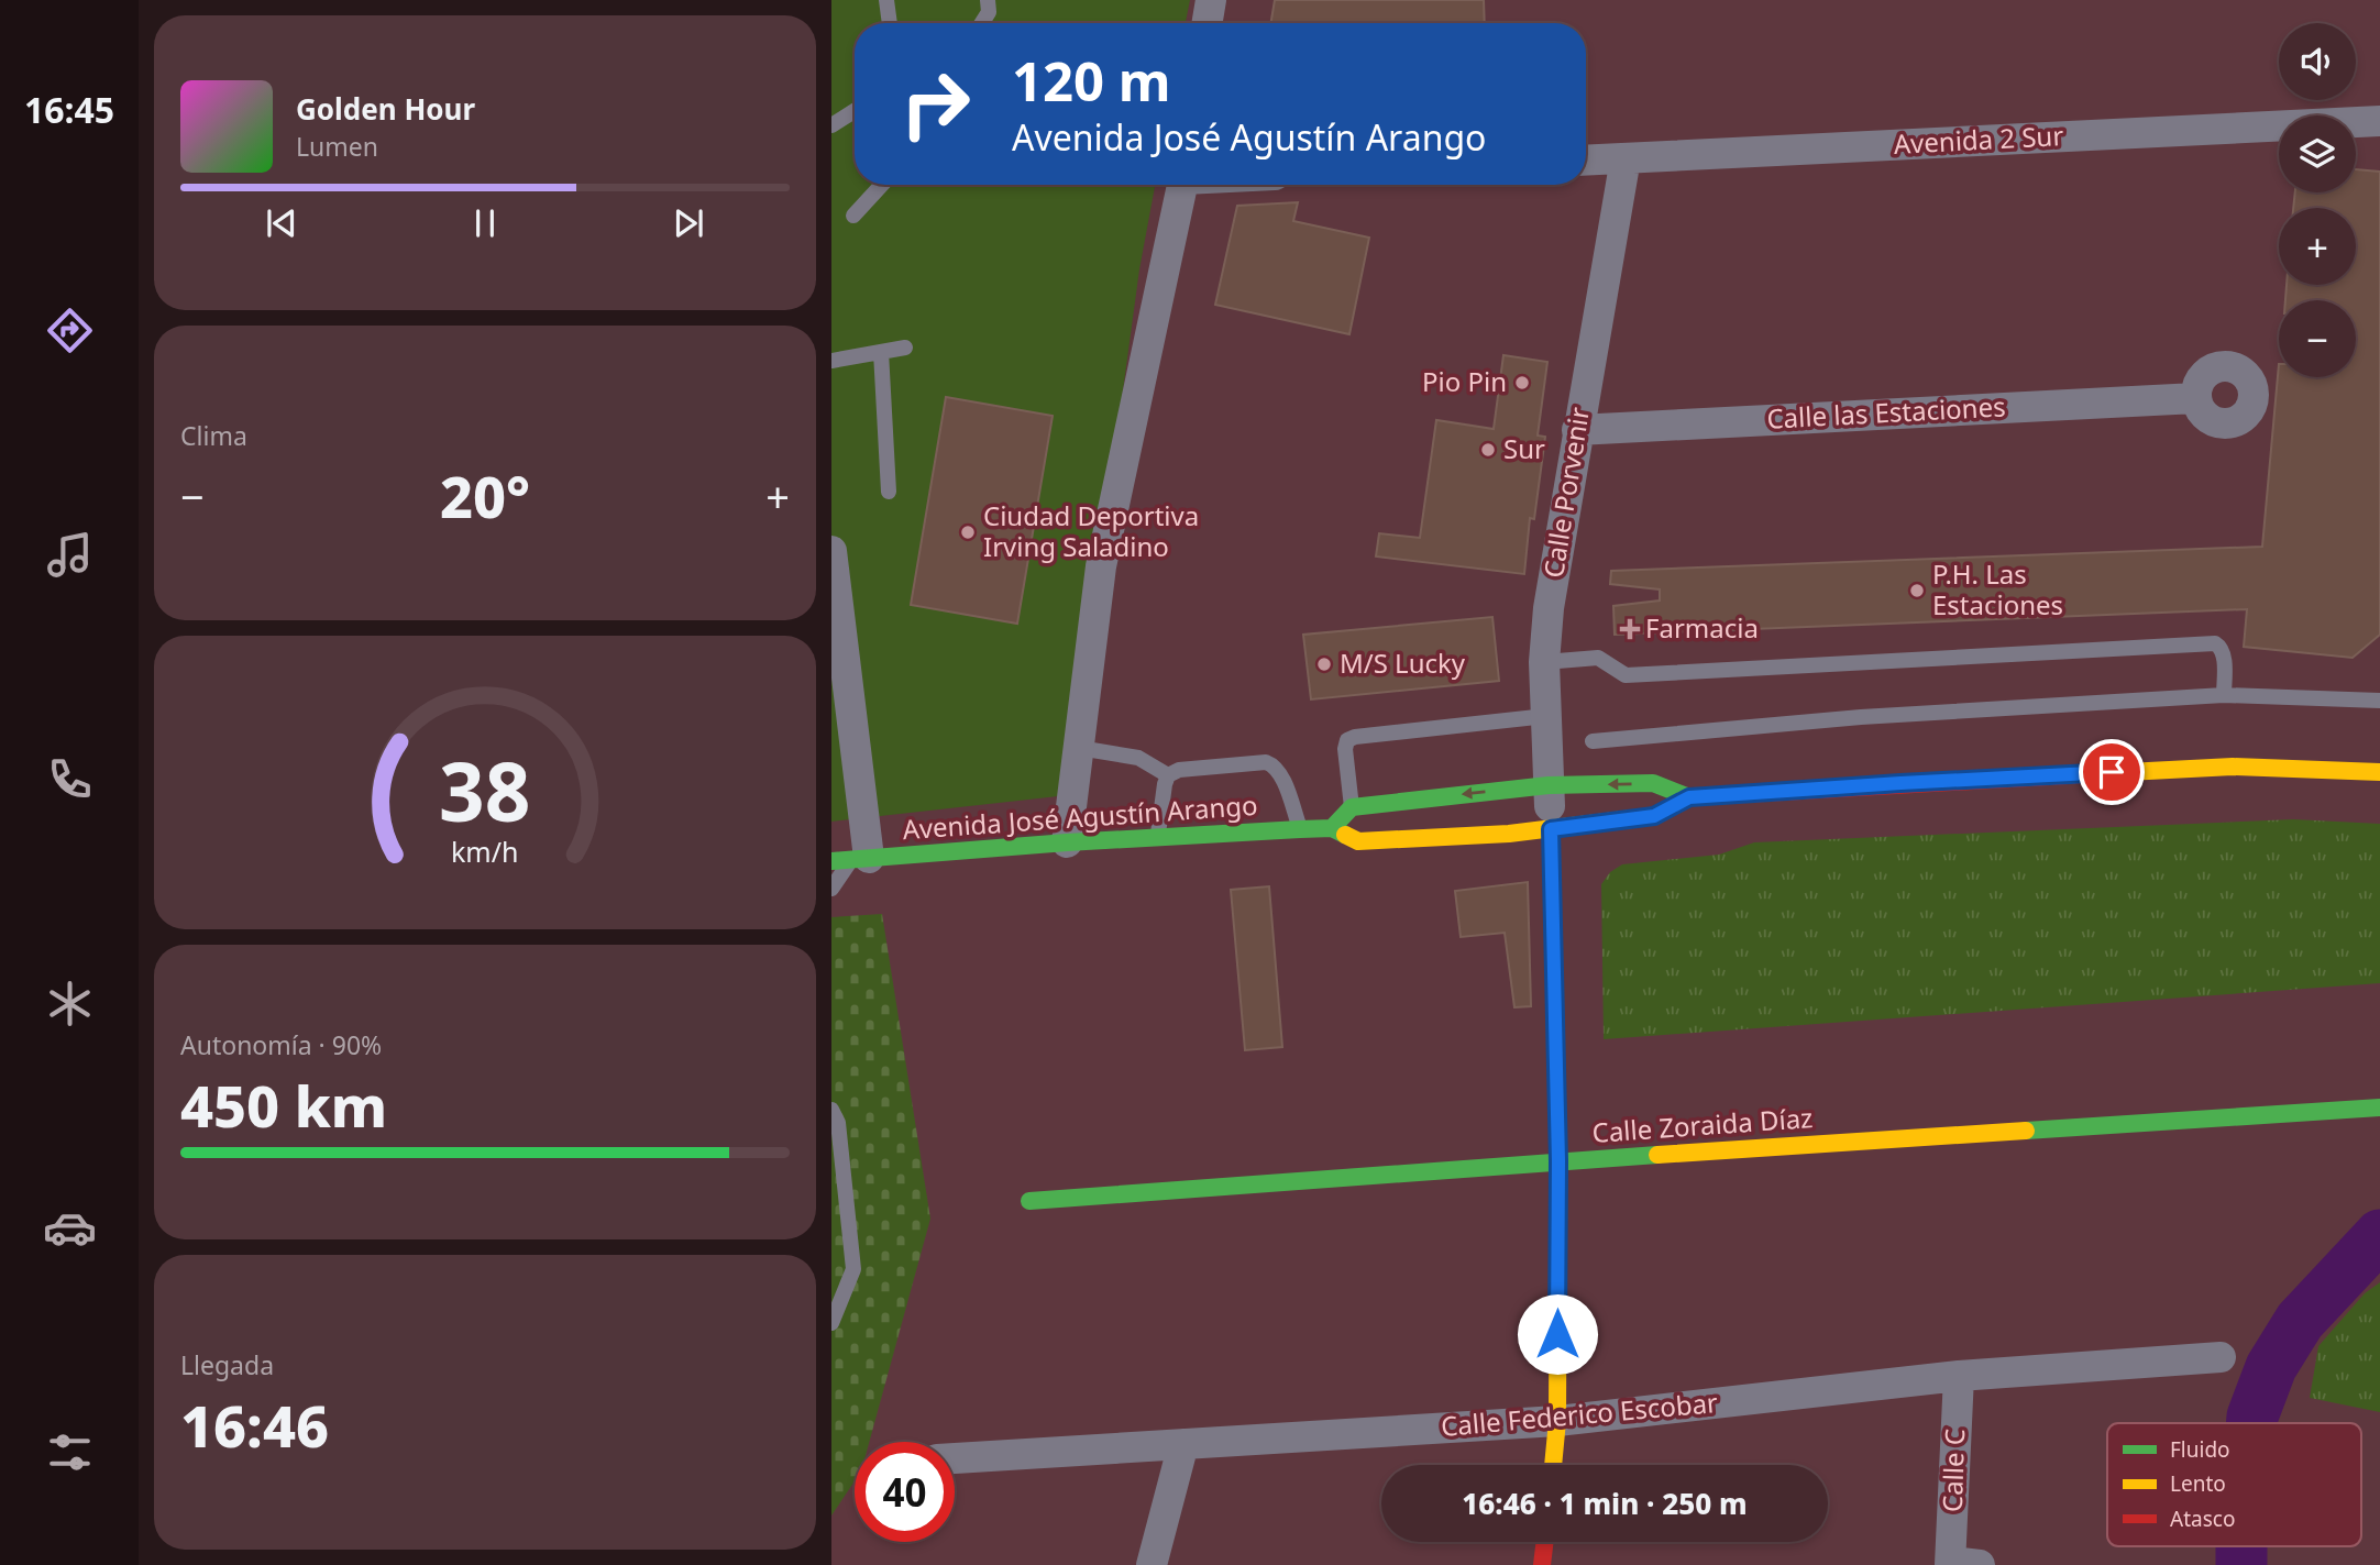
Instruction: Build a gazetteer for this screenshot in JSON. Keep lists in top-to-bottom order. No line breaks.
{"streets":{"street":["Avenida 2 Sur","Calle las Estaciones","Calle Porvenir","Avenida José Agustín Arango","Calle Zoraida Díaz","Calle Federico Escobar","Calle C"]},"crossings":[["Avenida 2 Sur","Calle Porvenir"],["Calle las Estaciones","Calle Porvenir"],["Calle Porvenir","Avenida José Agustín Arango"],["Calle Federico Escobar","Calle C"]],"places":{"other":["Pio Pin","Sur","Ciudad Deportiva Irving Saladino","P.H. Las Estaciones","M/S Lucky"],"health":["Farmacia"]},"legend":["Fluido","Lento","Atasco"],"page":{"tabs":"16:45","map_buttons":["+","−"],"turn":["120 m","Avenida José Agustín Arango"],"song":["Golden Hour","Lumen"],"tile":["Clima",["Autonomía · 90%","450 km"],["Llegada","16:46"]],"heat":["−","20°","+"],"limit":"40","trip":"16:46 · 1 min · 250 m","gauge":["38","km/h"]}}
